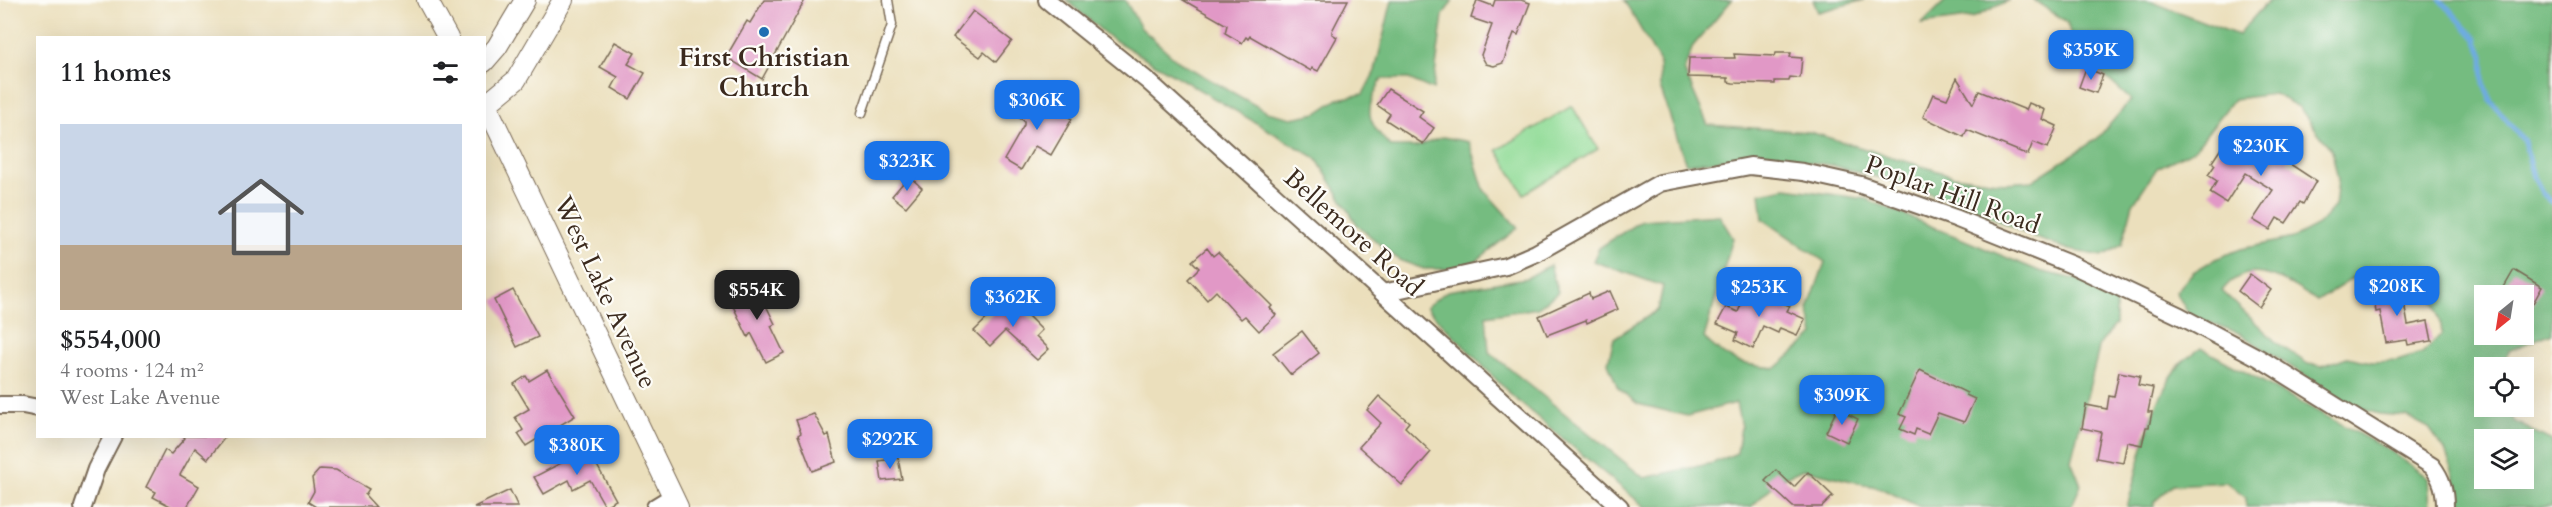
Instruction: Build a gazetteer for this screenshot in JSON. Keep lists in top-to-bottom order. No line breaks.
{"streets":{"street":["Poplar Hill Road","Bellemore Road","West Lake Avenue"]},"crossings":[["Poplar Hill Road","Bellemore Road"]],"places":["First Christian Church"],"north":"bottom left","page":{"price":["$359K","$306K","$230K","$323K","$208K","$253K","$554K","$362K","$309K","$292K","$380K"],"heading":"11 homes","list":[{"name":"$554,000","note":"4 rooms · 124 m² · West Lake Avenue"}]}}
